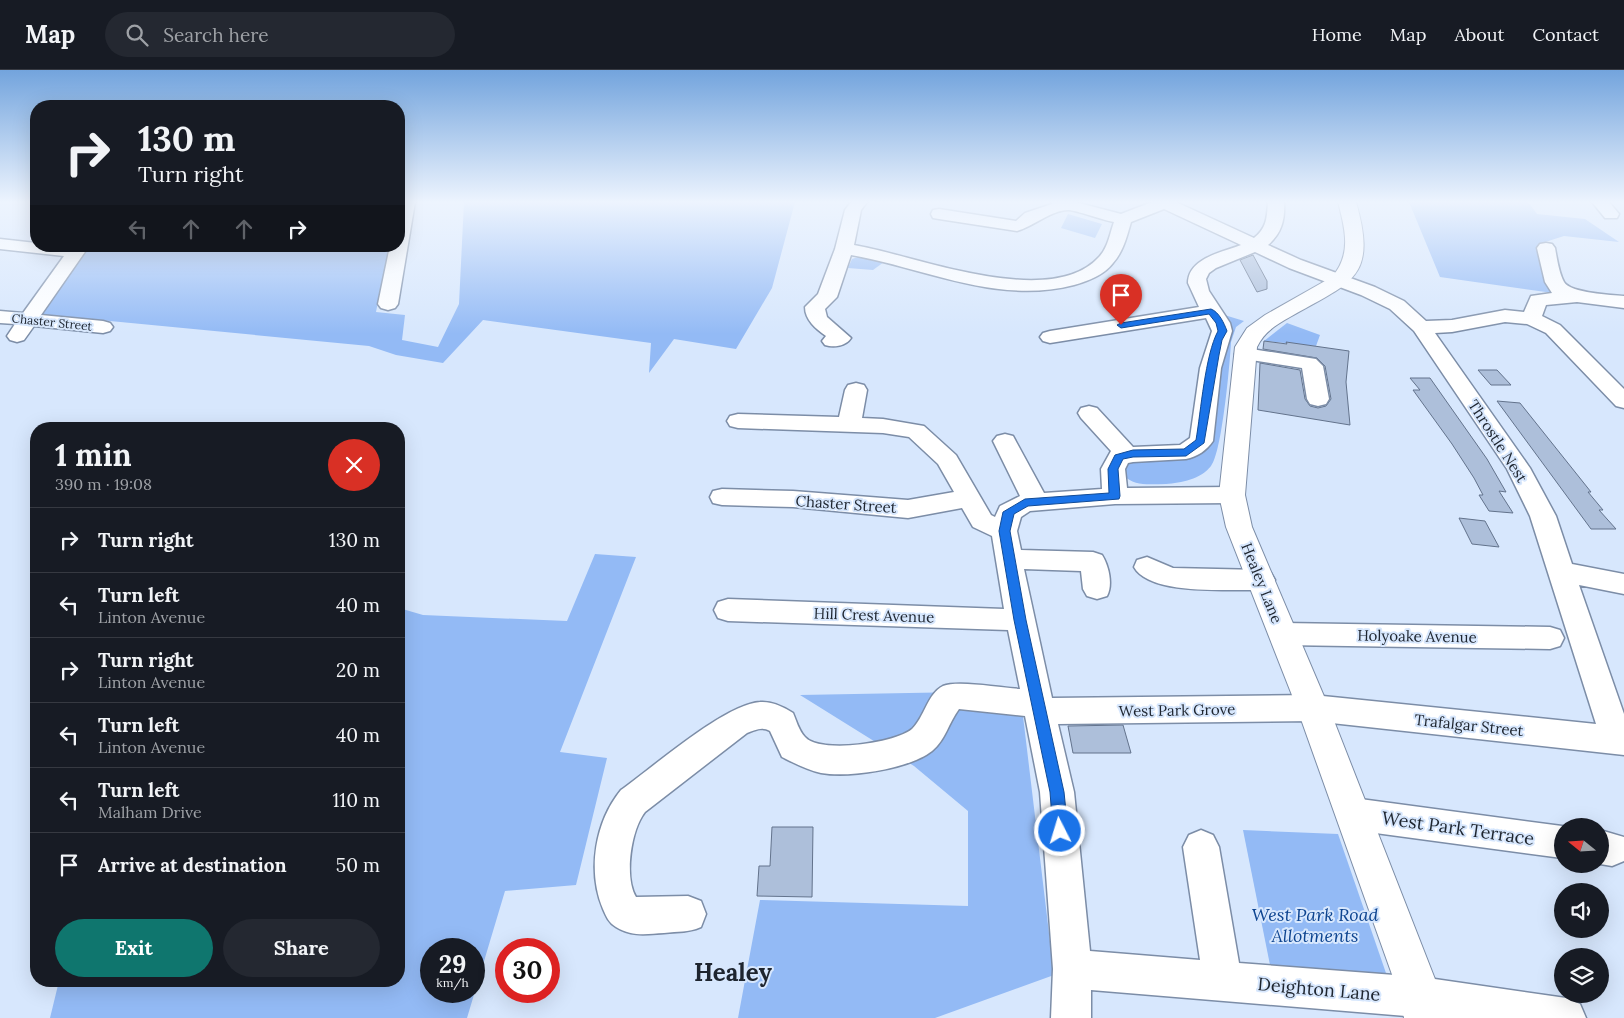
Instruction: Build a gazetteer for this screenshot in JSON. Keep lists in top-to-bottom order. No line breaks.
{"streets":{"main road":["Healey Lane"],"street":["Chaster Street","Throstle Nest","Hill Crest Avenue","Holyoake Avenue","West Park Grove","Trafalgar Street","West Park Terrace","Deighton Lane"]},"crossings":[["Throstle Nest","Healey Lane"],["Throstle Nest","Trafalgar Street"],["Healey Lane","Holyoake Avenue"],["Healey Lane","West Park Grove"],["Healey Lane","Trafalgar Street"],["Healey Lane","West Park Terrace"],["Healey Lane","Deighton Lane"],["West Park Grove","Trafalgar Street"]],"districts":["Healey"],"parks":["West Park Road Allotments"],"north":"left","page":{"header":"Map","search":"Search here","nav":["Home","Map","About","Contact"],"turn":["130 m","Turn right"],"heading":["1 min","390 m · 19:08"],"list":[{"name":"Turn right","value":"130 m"},{"name":"Turn left","note":"Linton Avenue","value":"40 m"},{"name":"Turn right","note":"Linton Avenue","value":"20 m"},{"name":"Turn left","note":"Linton Avenue","value":"40 m"},{"name":"Turn left","note":"Malham Drive","value":"110 m"},{"name":"Arrive at destination","value":"50 m"}],"buttons":["Exit","Share"],"speed":"29 km/h","limit":"30"}}
